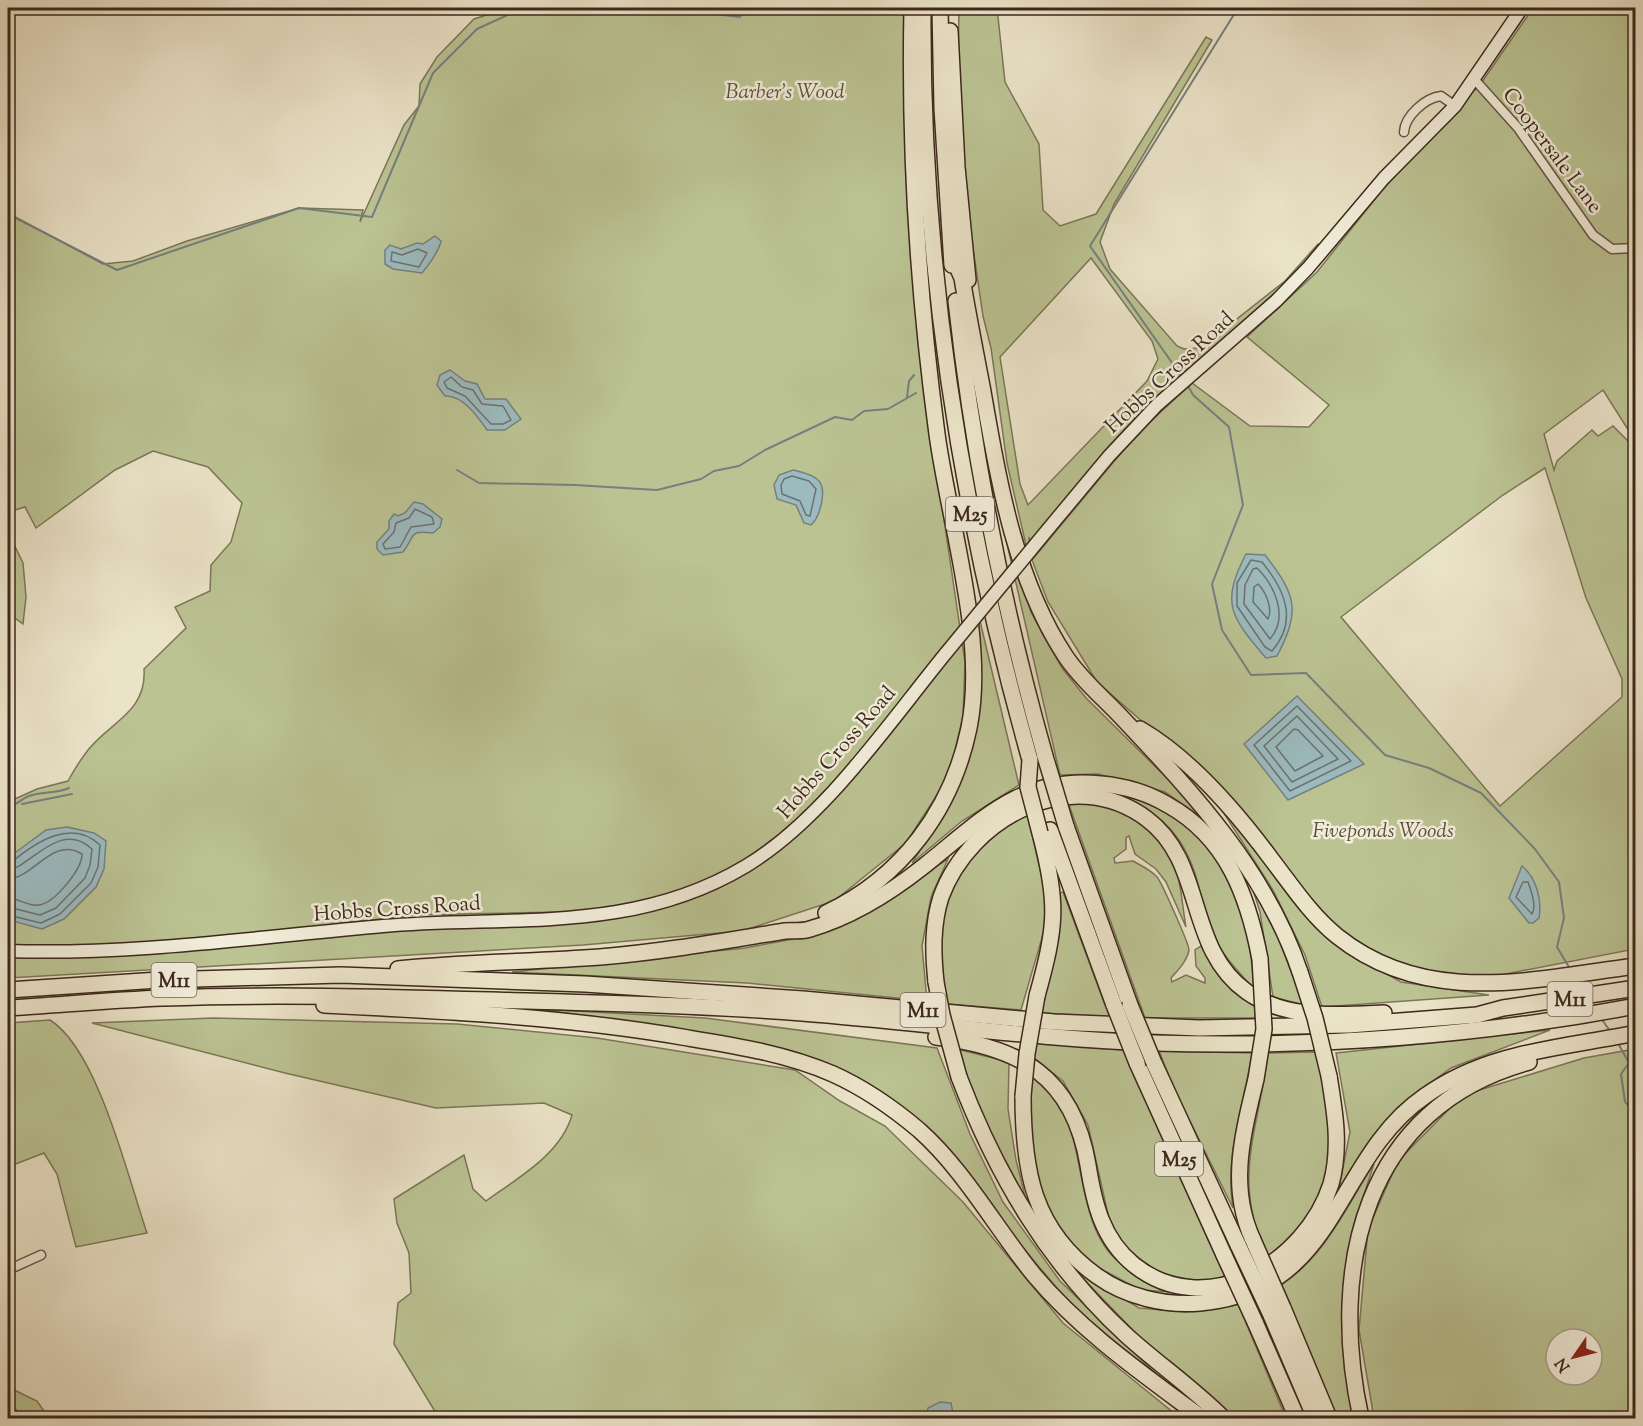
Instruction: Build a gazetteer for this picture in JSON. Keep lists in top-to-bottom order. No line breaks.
{"streets":{"highway":["M25","M11"],"street":["Coopersale Lane","Hobbs Cross Road"]},"crossings":[["Coopersale Lane","Hobbs Cross Road"]],"parks":["Barber's Wood","Fiveponds Woods"],"north":"bottom left"}
